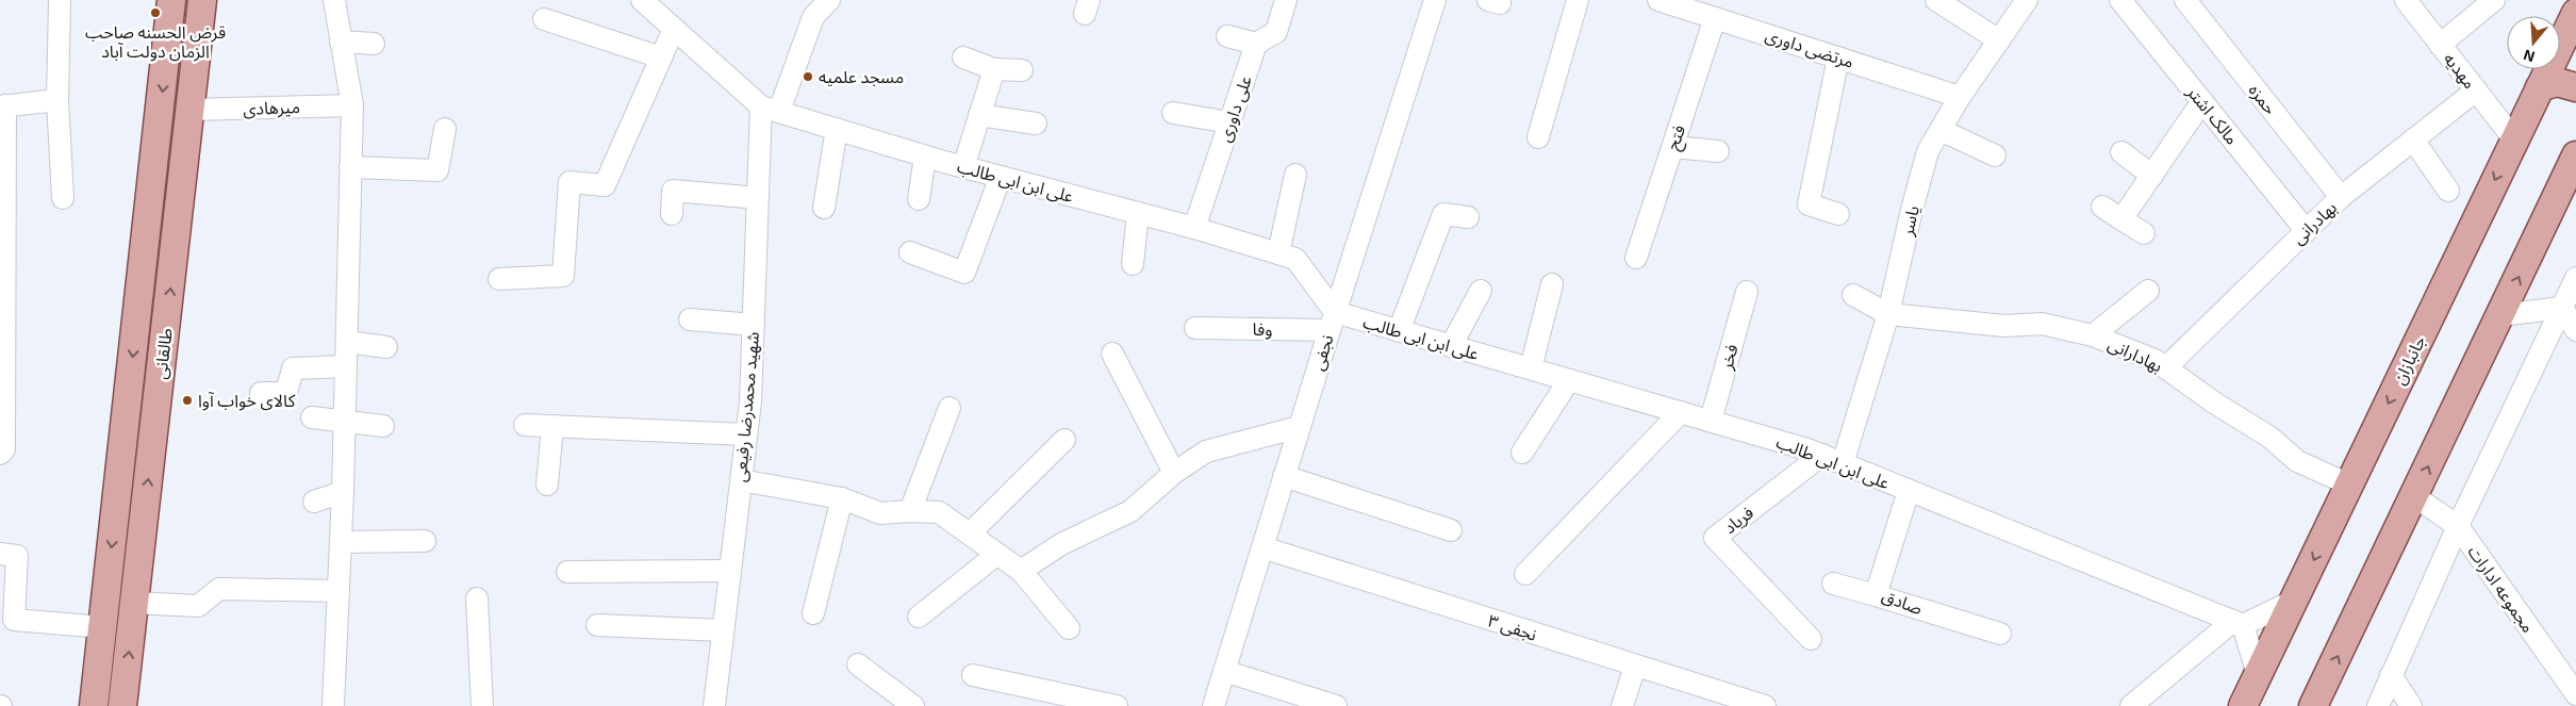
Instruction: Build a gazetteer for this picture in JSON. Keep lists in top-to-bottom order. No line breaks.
{"streets":{"main road":["طالقانی","جانبازان"],"street":["مرتضی داوری","مهدیه","حمزه","میرهادی","علی داوری","مالک اشتر","فتح","علی ابن ابی طالب","یاسر","بهادرانی","وفا","نجفی","بهادارانی","فخر","شهید محمدرضا رفیعی","فریاد","مجموعه ادارات","صادق","نجفی ۳"]},"crossings":[["مرتضی داوری","فتح"],["مرتضی داوری","یاسر"],["مهدیه","بهادرانی"],["مهدیه","جانبازان"],["حمزه","بهادرانی"],["میرهادی","طالقانی"],["علی داوری","علی ابن ابی طالب"],["مالک اشتر","بهادرانی"],["علی ابن ابی طالب","یاسر"],["علی ابن ابی طالب","وفا"],["علی ابن ابی طالب","نجفی"],["علی ابن ابی طالب","فخر"],["علی ابن ابی طالب","شهید محمدرضا رفیعی"],["علی ابن ابی طالب","فریاد"],["علی ابن ابی طالب","صادق"],["یاسر","بهادارانی"],["بهادرانی","بهادارانی"],["وفا","نجفی"],["نجفی","نجفی ۳"],["بهادارانی","جانبازان"]],"places":["قرض الحسنه صاحب الزمان دولت آباد","مسجد علمیه","کالای خواب آوا"],"north":"bottom"}
